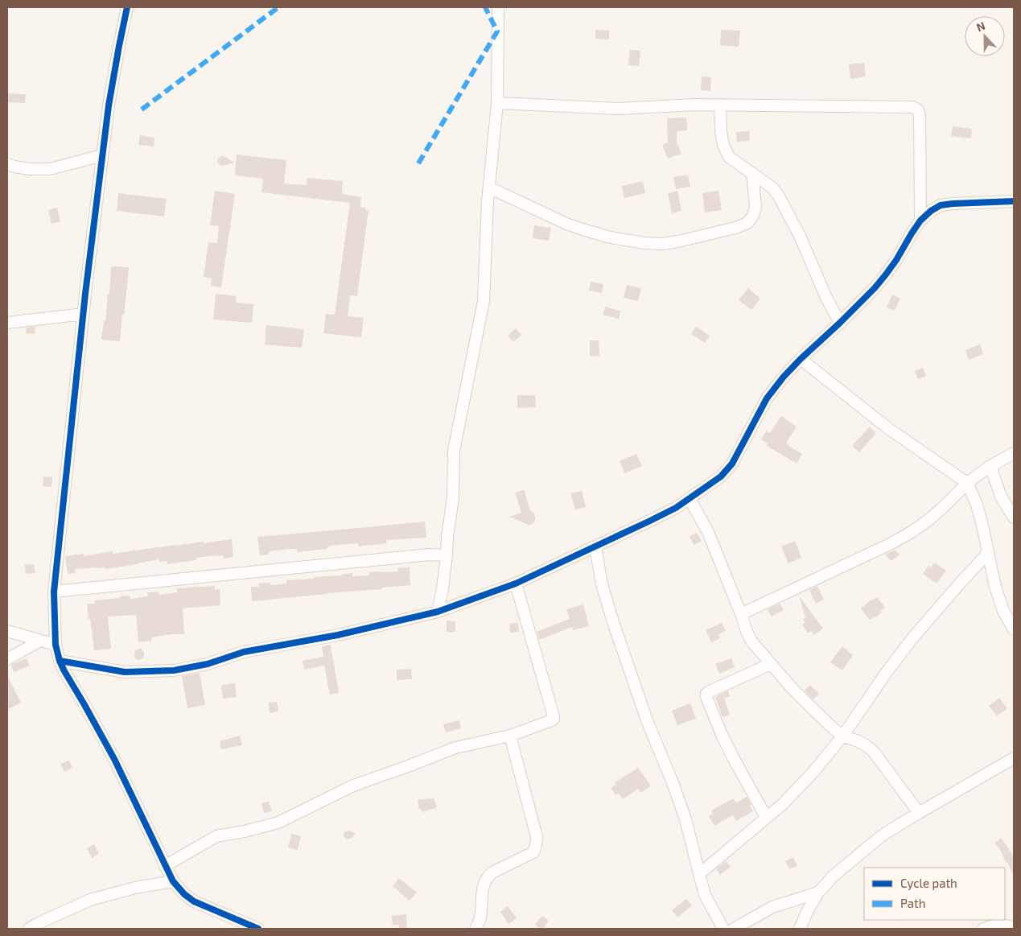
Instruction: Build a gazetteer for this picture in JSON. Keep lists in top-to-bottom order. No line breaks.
{"legend":["Cycle path","Path"],"north":"top"}
